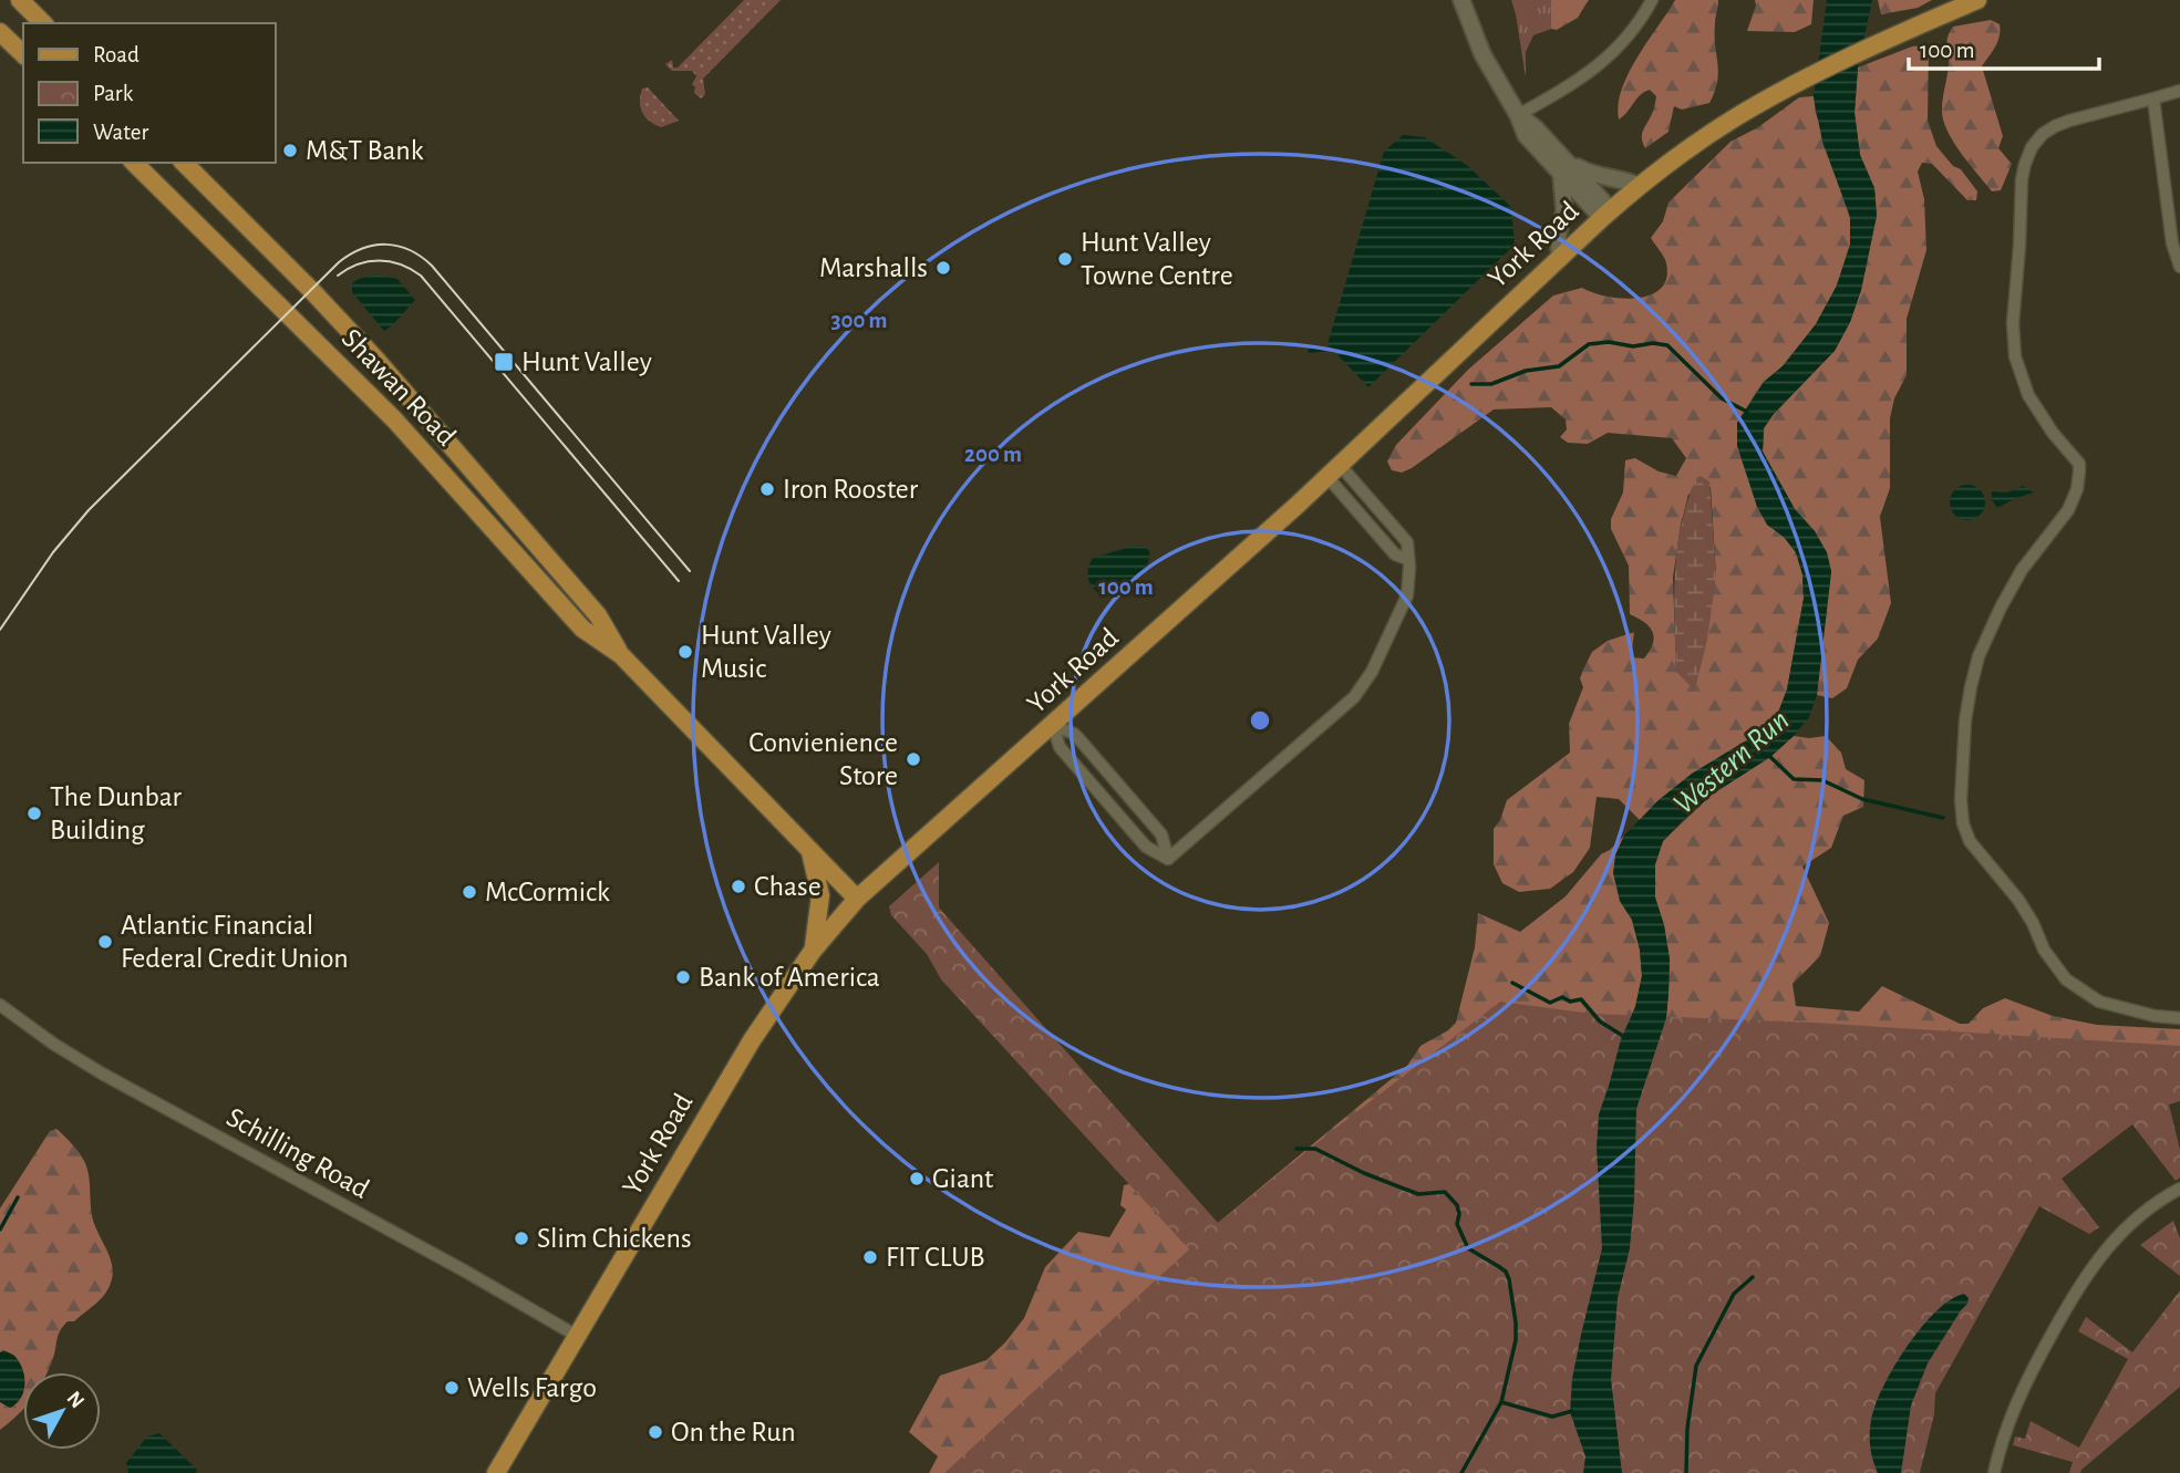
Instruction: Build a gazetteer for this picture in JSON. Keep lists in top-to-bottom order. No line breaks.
{"streets":{"main road":["York Road","Shawan Road"],"street":["Schilling Road"]},"crossings":[["York Road","Shawan Road"],["York Road","Schilling Road"]],"water":["Western Run"],"places":{"other":["M&T Bank","Hunt Valley Towne Centre","Marshalls","Iron Rooster","Hunt Valley Music","Convienience Store","The Dunbar Building","Chase","McCormick","Atlantic Financial Federal Credit Union","Bank of America","Giant","Slim Chickens","FIT CLUB","Wells Fargo","On the Run"],"transit":["Hunt Valley"]},"legend":["Road","Park","Water"],"scale_bar":"100 m","north":"top right","rings":["300 m","200 m","100 m"]}
